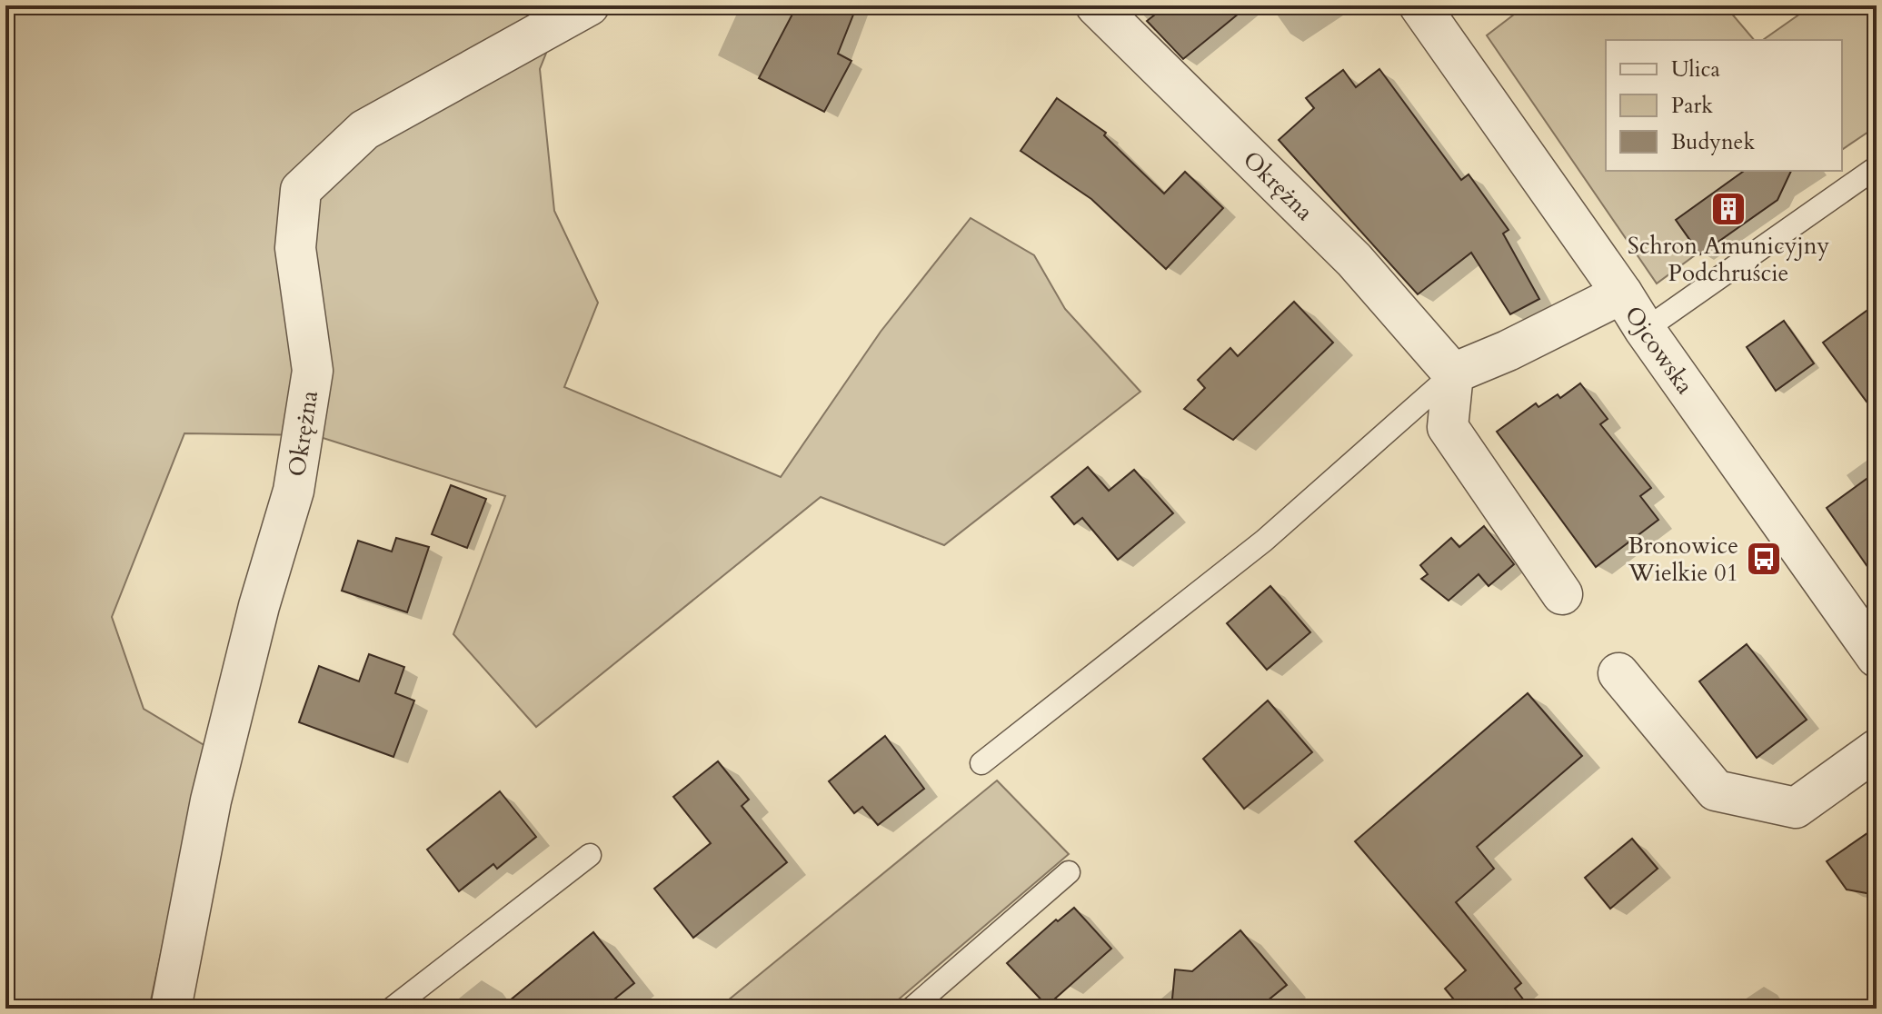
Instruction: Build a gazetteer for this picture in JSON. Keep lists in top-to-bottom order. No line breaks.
{"streets":{"street":["Okrężna","Ojcowska"]},"places":{"building":["Schron Amunicyjny Podchruście"],"bus stop":["Bronowice Wielkie 01"]},"legend":["Ulica","Park","Budynek"]}
